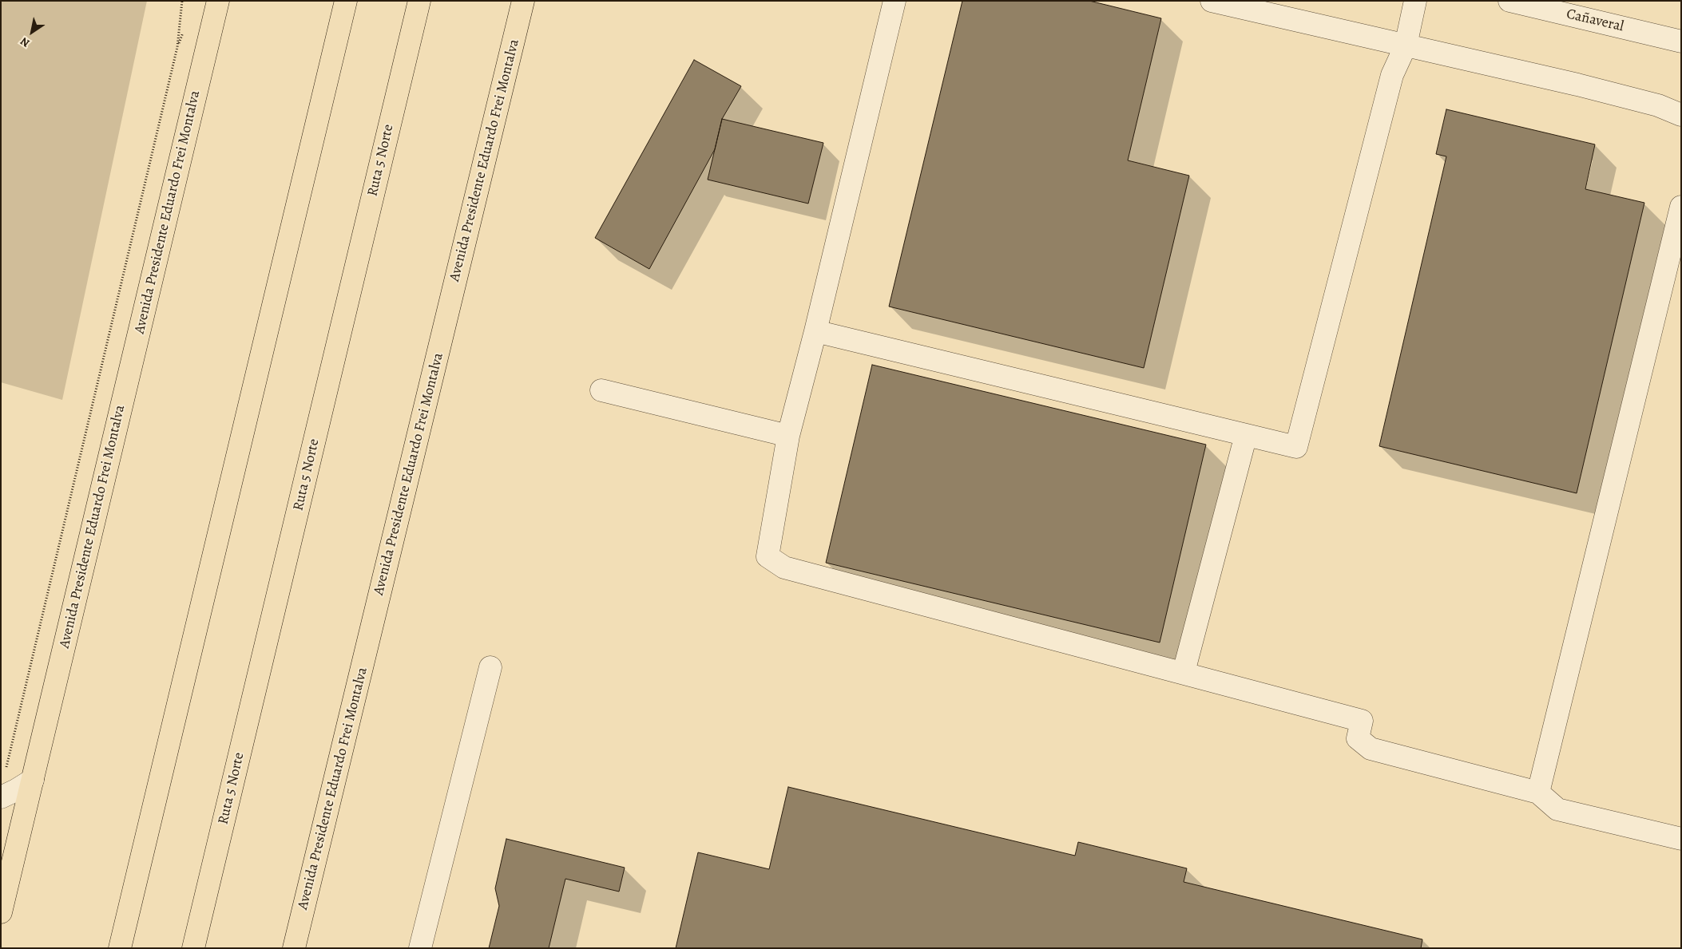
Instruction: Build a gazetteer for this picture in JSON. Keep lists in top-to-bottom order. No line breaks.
{"streets":{"main road":["Ruta 5 Norte","Avenida Presidente Eduardo Frei Montalva"],"street":["Cañaveral"]},"north":"bottom left"}
